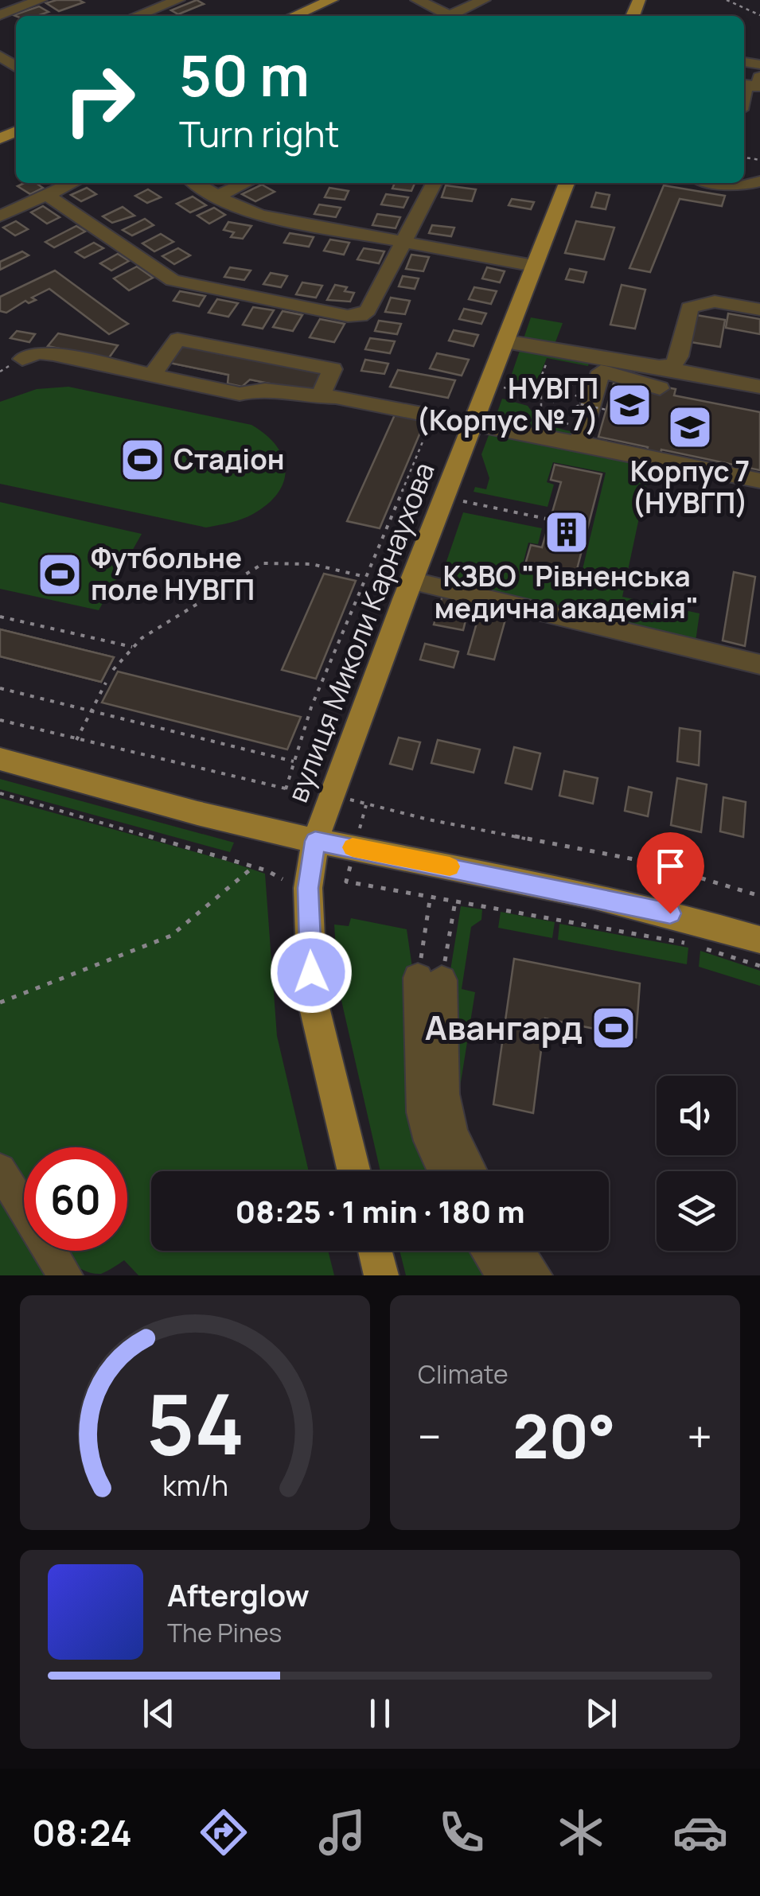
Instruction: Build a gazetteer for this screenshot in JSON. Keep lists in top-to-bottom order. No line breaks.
{"streets":{"main road":["вулиця Миколи Карнаухова"]},"places":{"school or university":["НУВГП (Корпус № 7)","Корпус 7 (НУВГП)"],"sports":["Стадіон","Футбольне поле НУВГП","Авангард"],"building":["КЗВО \"Рівненська медична академія\""]},"page":{"turn":["50 m","Turn right"],"limit":"60","trip":"08:25 · 1 min · 180 m","tile":"Climate","heat":["−","20°","+"],"song":["Afterglow","The Pines"],"tabs":"08:24","gauge":["54","km/h"]}}
